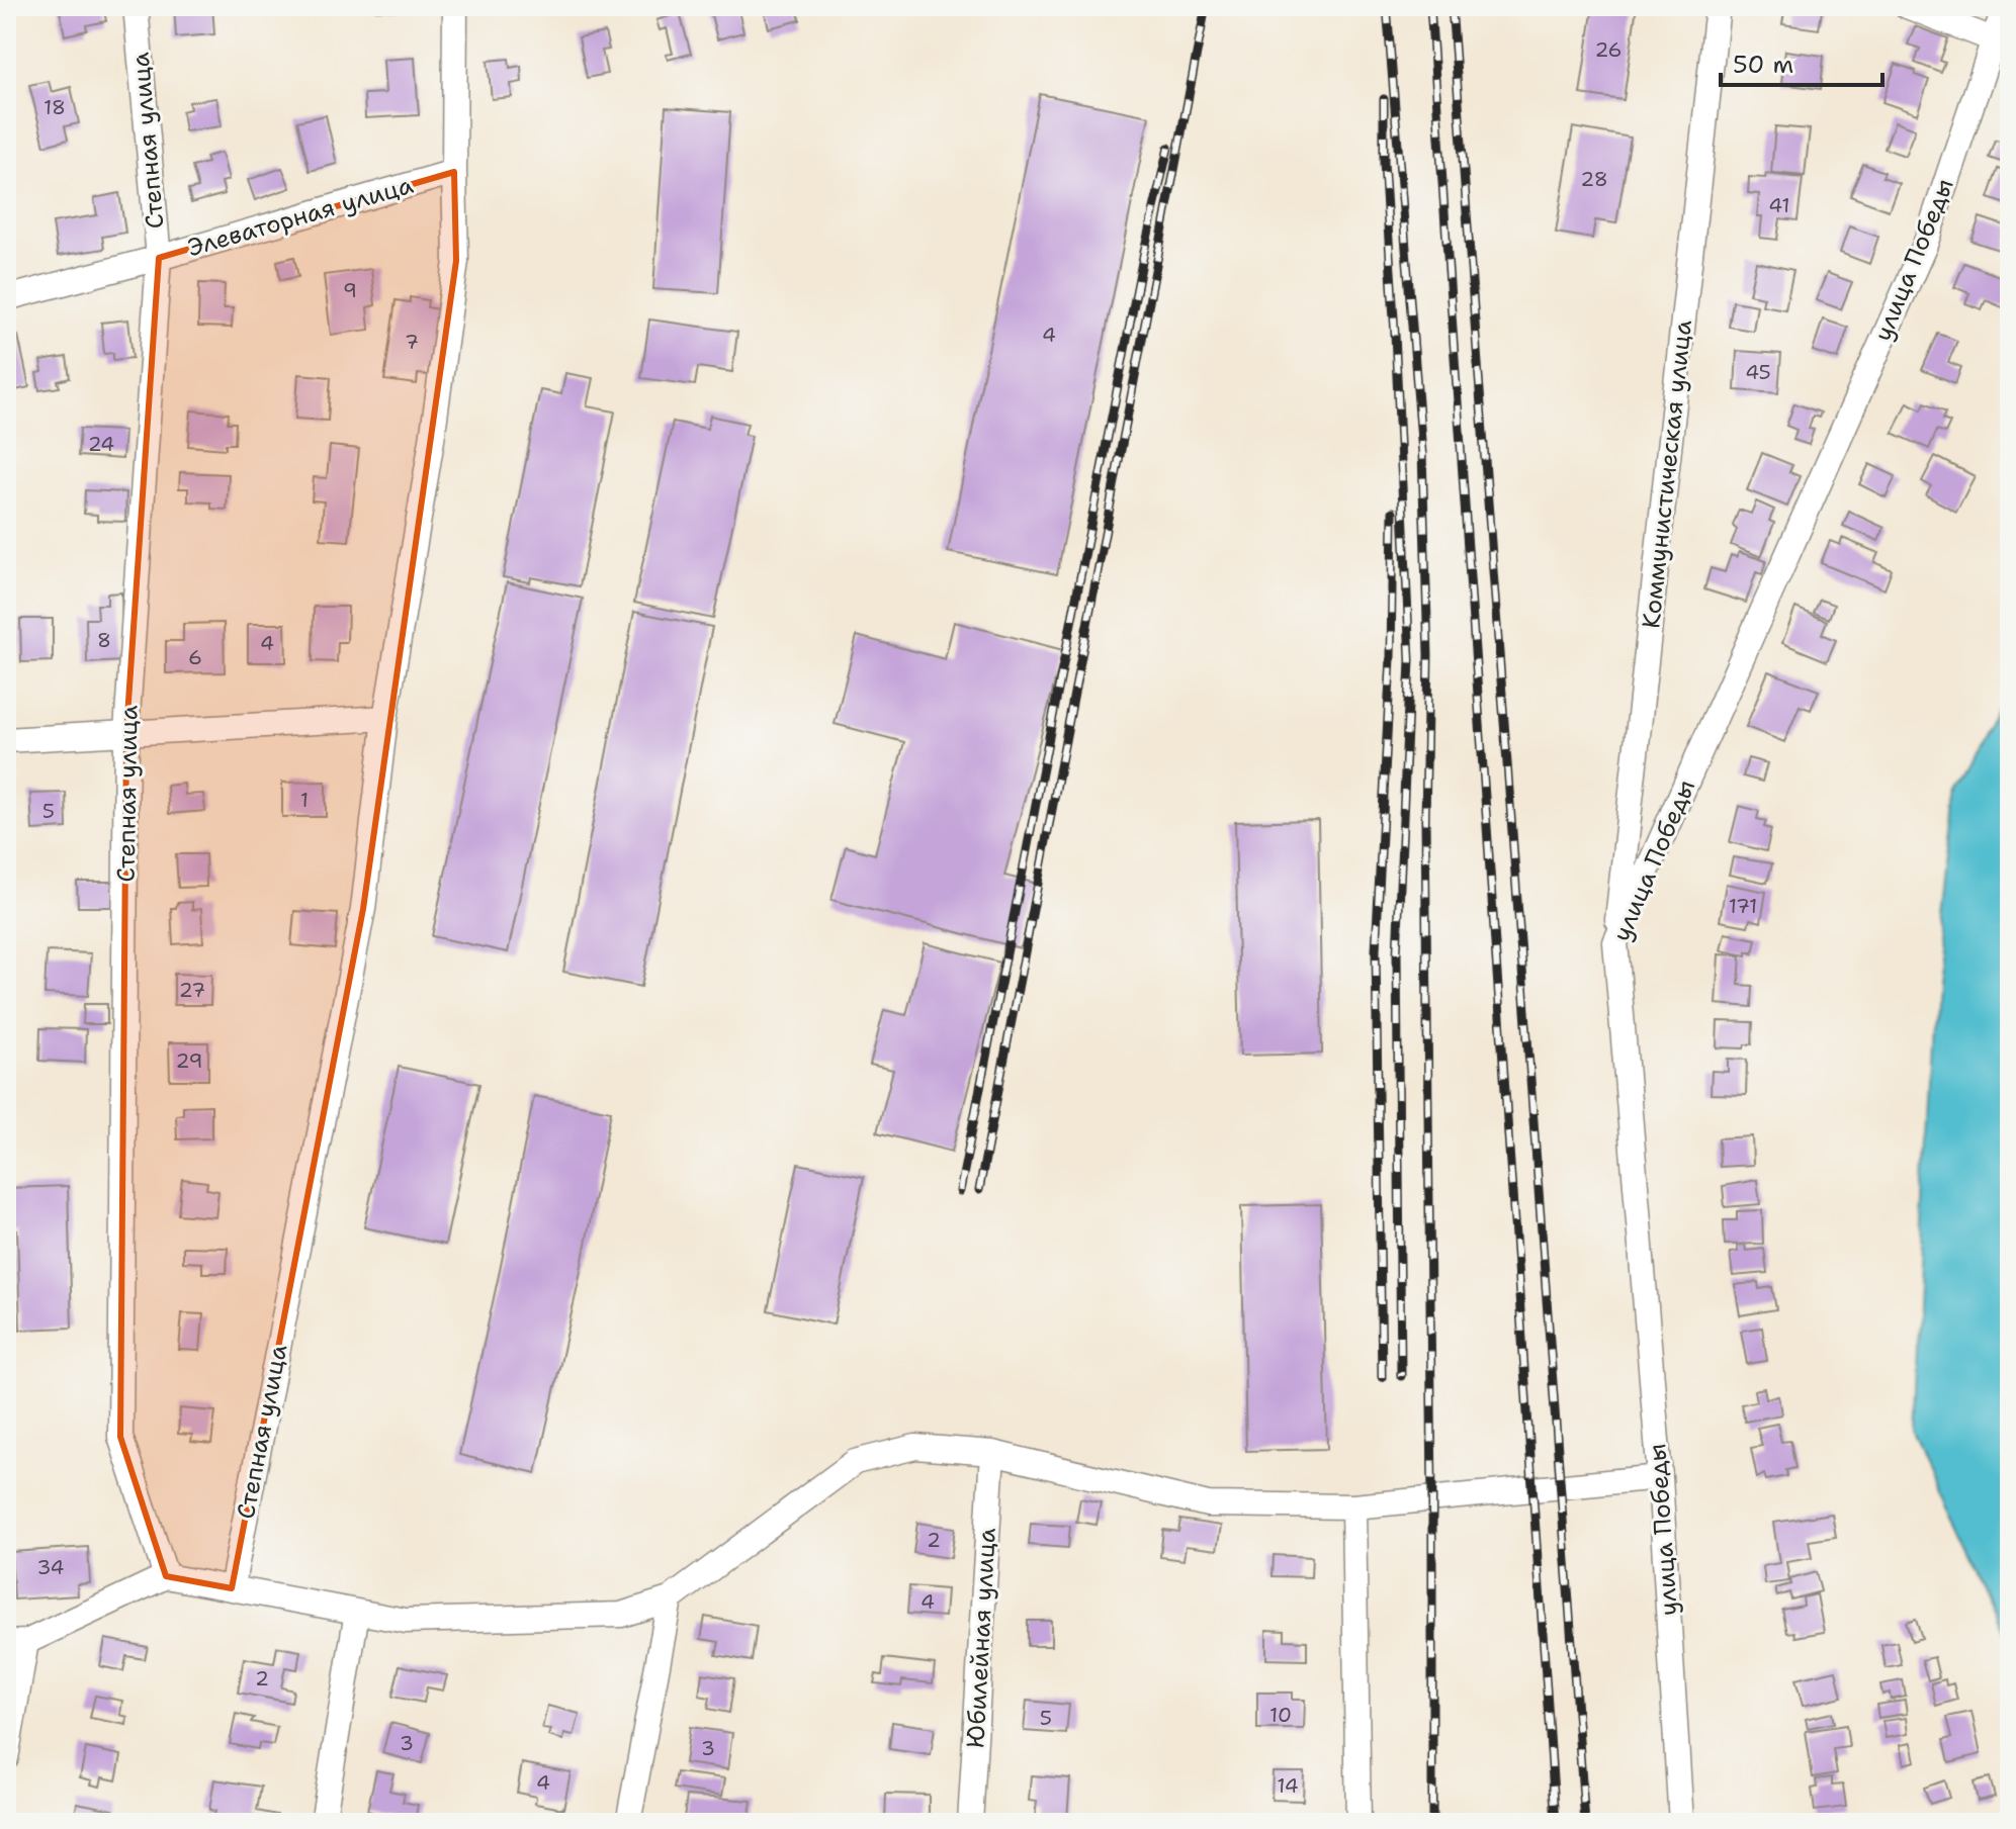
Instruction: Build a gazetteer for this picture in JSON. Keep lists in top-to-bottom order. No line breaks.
{"streets":{"street":["Степная улица","Элеваторная улица","улица Победы","Коммунистическая улица","Юбилейная улица"]},"crossings":[["Степная улица","Элеваторная улица"],["улица Победы","Коммунистическая улица"]],"house_numbers":["26","18","28","41","9","4","7","45","24","8","4","6","1","5","171","27","29","2","34","4","2","10","5","3","3","4","14"],"scale_bar":"50 m"}
